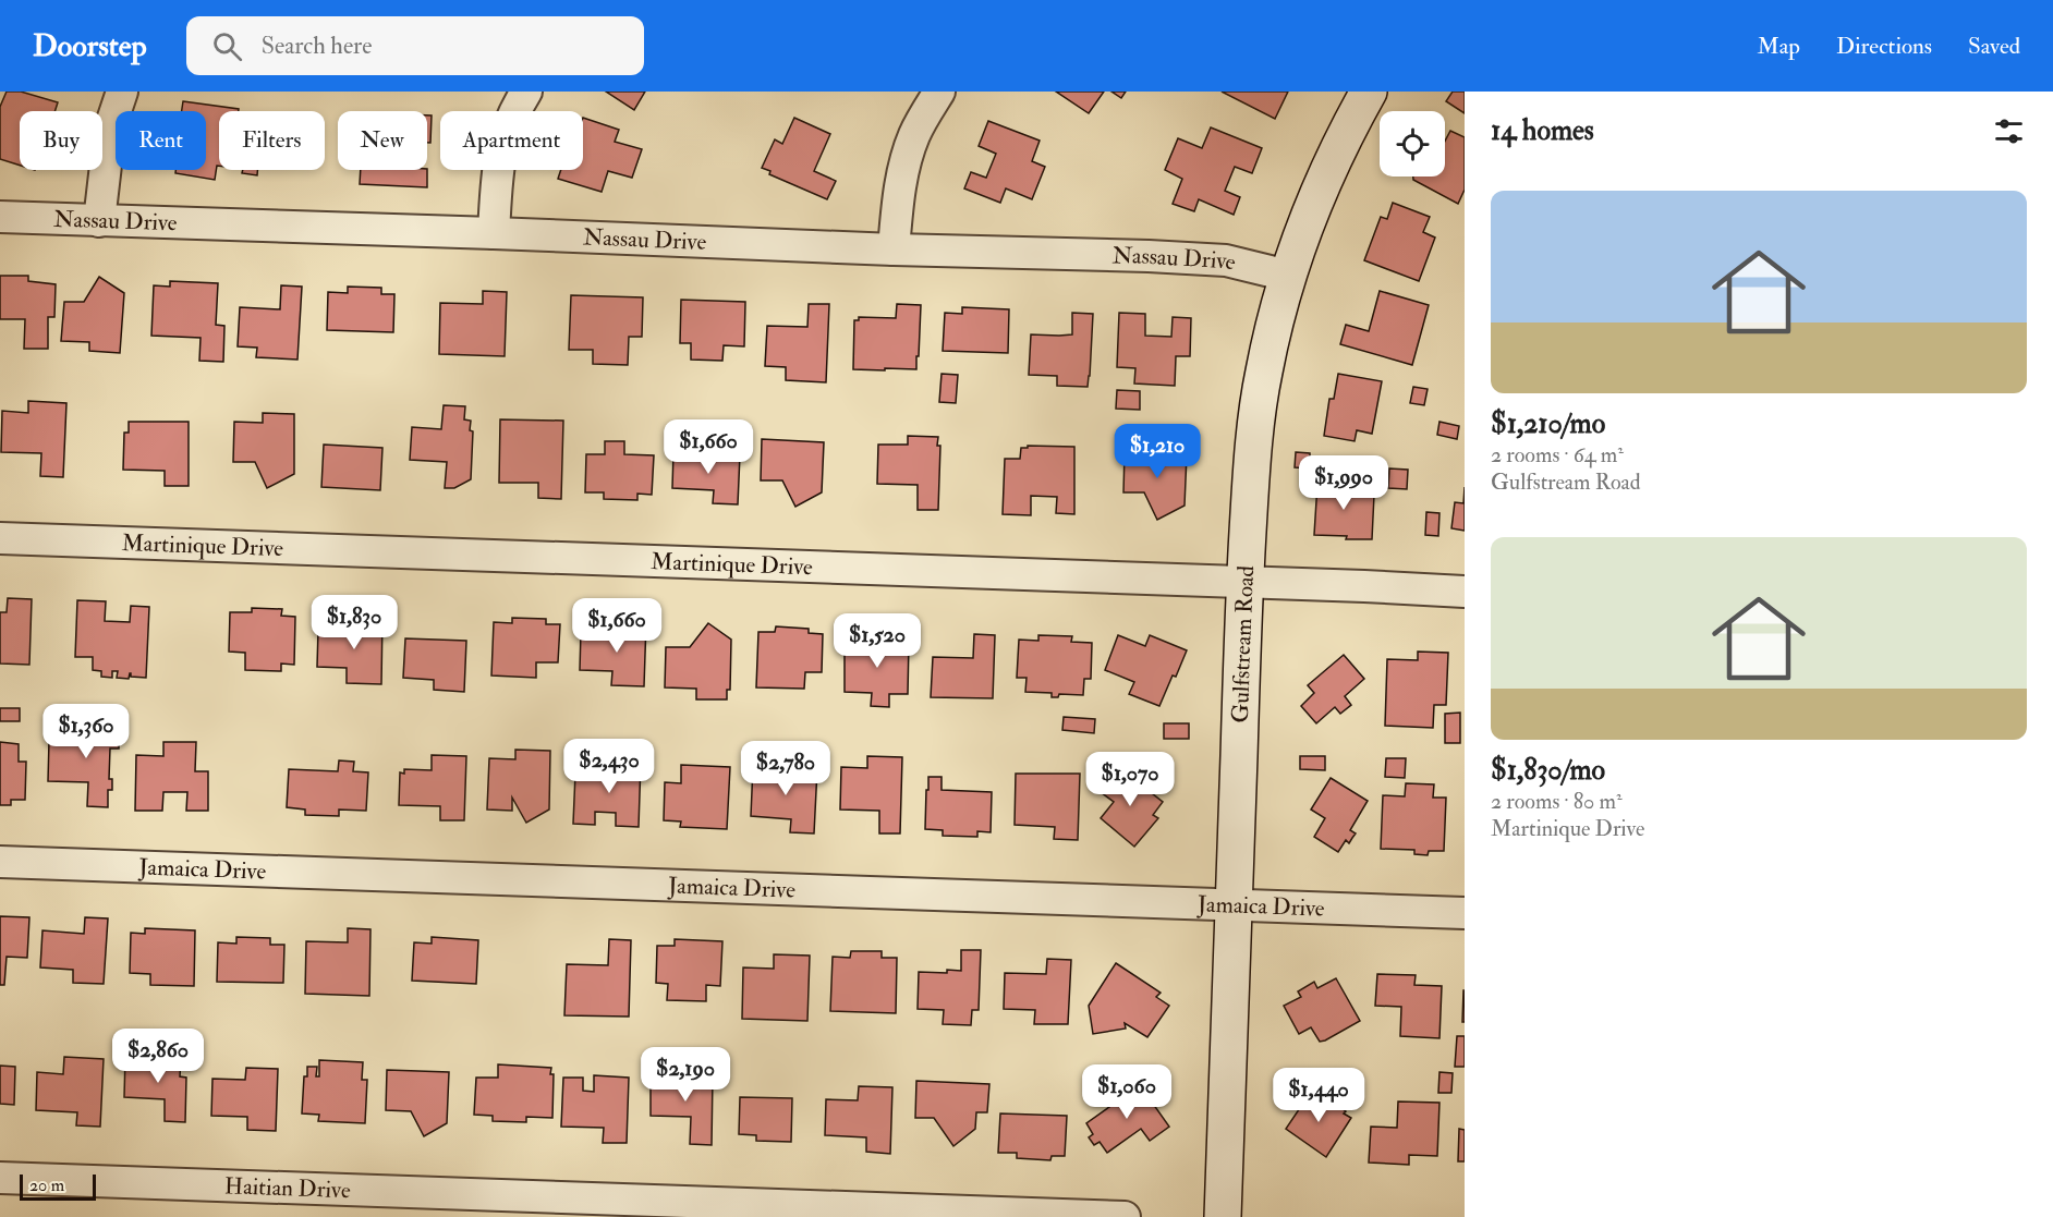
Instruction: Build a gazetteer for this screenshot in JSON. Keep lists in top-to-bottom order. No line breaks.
{"streets":{"street":["Nassau Drive","Martinique Drive","Gulfstream Road","Jamaica Drive","Haitian Drive"]},"crossings":[["Nassau Drive","Gulfstream Road"],["Martinique Drive","Gulfstream Road"],["Gulfstream Road","Jamaica Drive"]],"scale_bar":"20 m","page":{"header":"Doorstep","search":"Search here","nav":["Map","Directions","Saved"],"heading":"14 homes","chip":["Buy","Rent","Filters","New","Apartment"],"list":[{"name":"$1,210/mo","note":"2 rooms · 64 m² · Gulfstream Road"},{"name":"$1,830/mo","note":"2 rooms · 80 m² · Martinique Drive"}],"price":["$1,660","$1,210","$1,990","$1,830","$1,660","$1,520","$1,360","$2,430","$2,780","$1,070","$2,860","$2,190","$1,060","$1,440"],"scale":"20 m"}}
